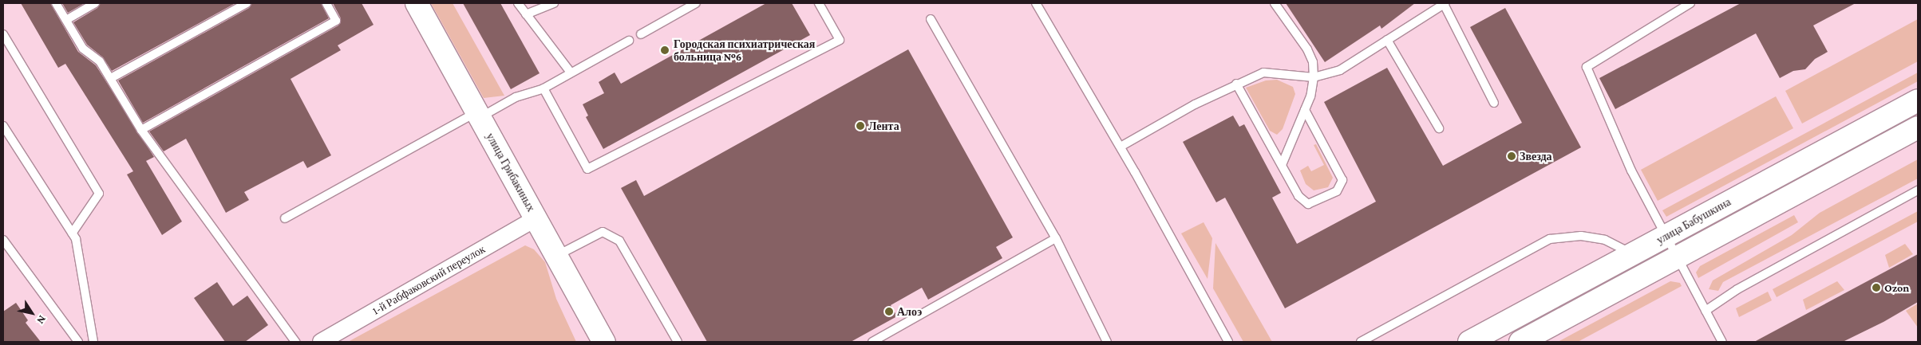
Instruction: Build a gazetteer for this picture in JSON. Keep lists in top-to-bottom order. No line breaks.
{"streets":{"main road":["улица Грибакиных","улица Бабушкина"],"street":["1-й Рабфаковский переулок"]},"crossings":[["улица Грибакиных","1-й Рабфаковский переулок"]],"places":["Городская психиатрическая больница №6","Лента","Звезда","Ozon","Алоэ"],"north":"bottom right"}
